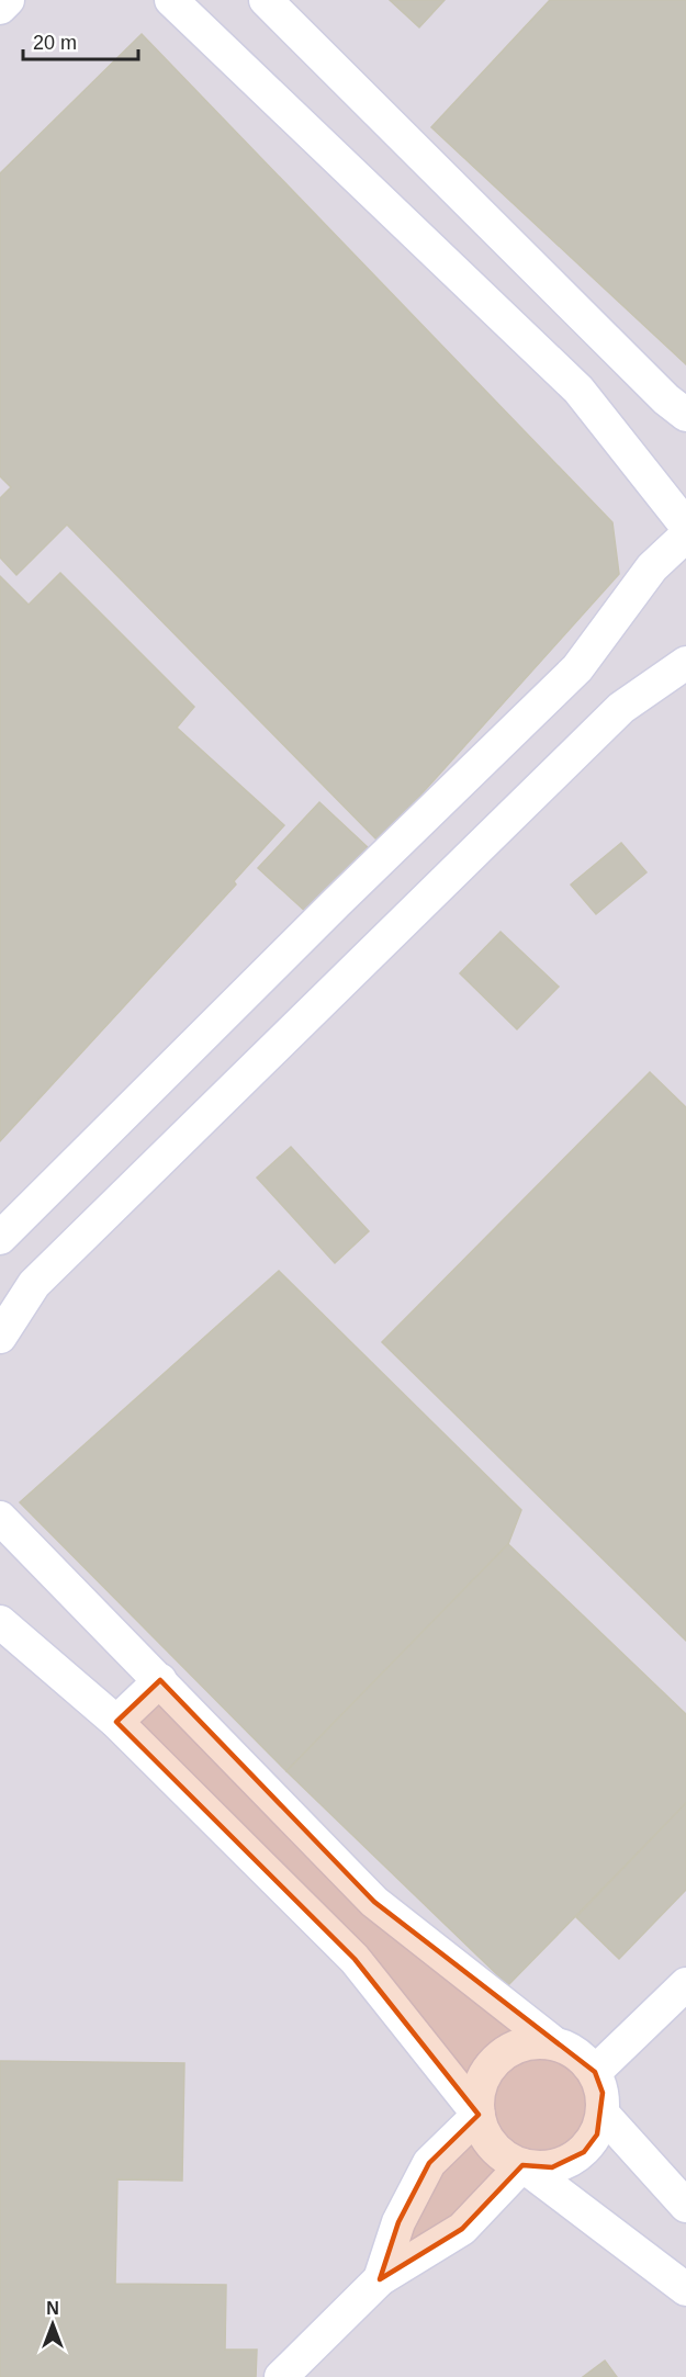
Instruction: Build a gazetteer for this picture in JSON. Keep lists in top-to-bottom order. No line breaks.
{"scale_bar":"20 m","north":"top"}
